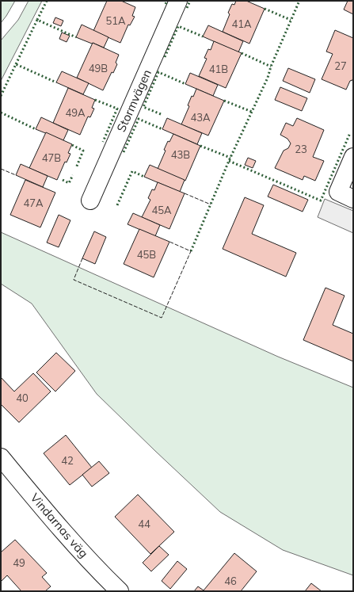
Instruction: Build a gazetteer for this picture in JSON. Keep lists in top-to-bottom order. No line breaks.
{"streets":{"street":["Stormvägen","Vindarnas väg"]},"house_numbers":["51A","41A","27","49B","41B","49A","43A","23","43B","47B","47A","45A","45B","40","42","44","49","46"]}
